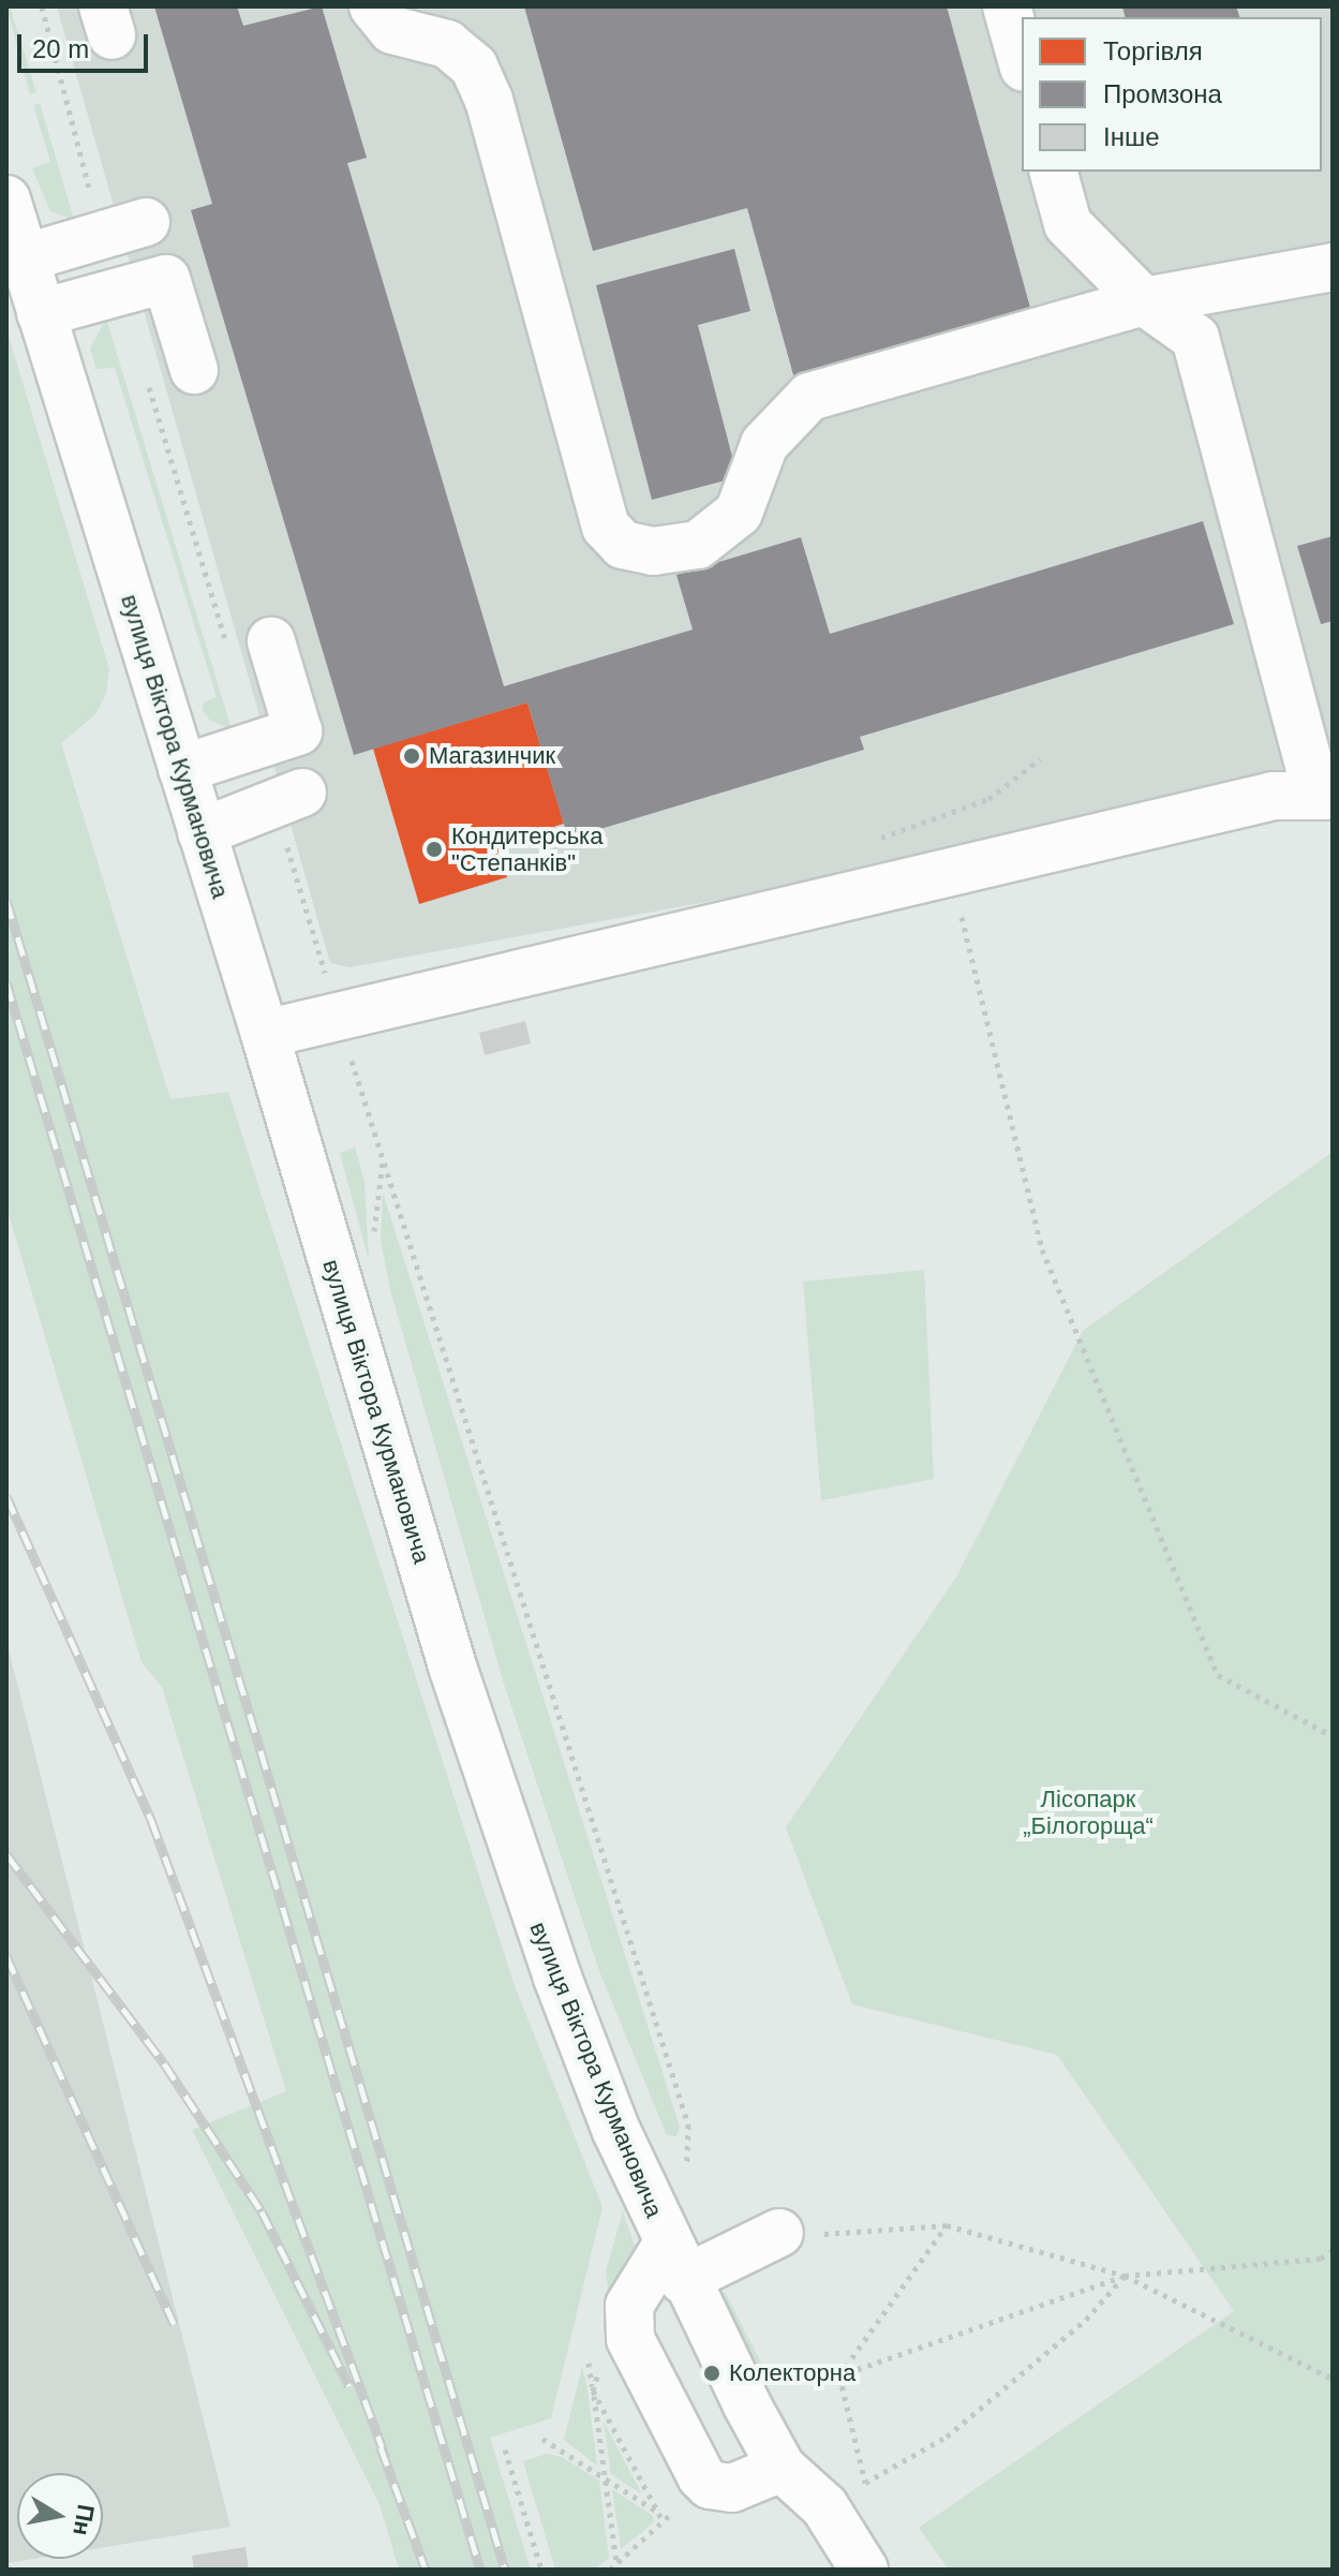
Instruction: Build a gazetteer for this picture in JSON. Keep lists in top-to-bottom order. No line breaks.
{"streets":{"street":["вулиця Віктора Курмановича"]},"parks":["Лісопарк „Білогорща“"],"places":["Магазинчик","Кондитерська \"Степанків\"","Колекторна"],"legend":["Торгівля","Промзона","Інше"],"scale_bar":"20 m","north":"right"}
